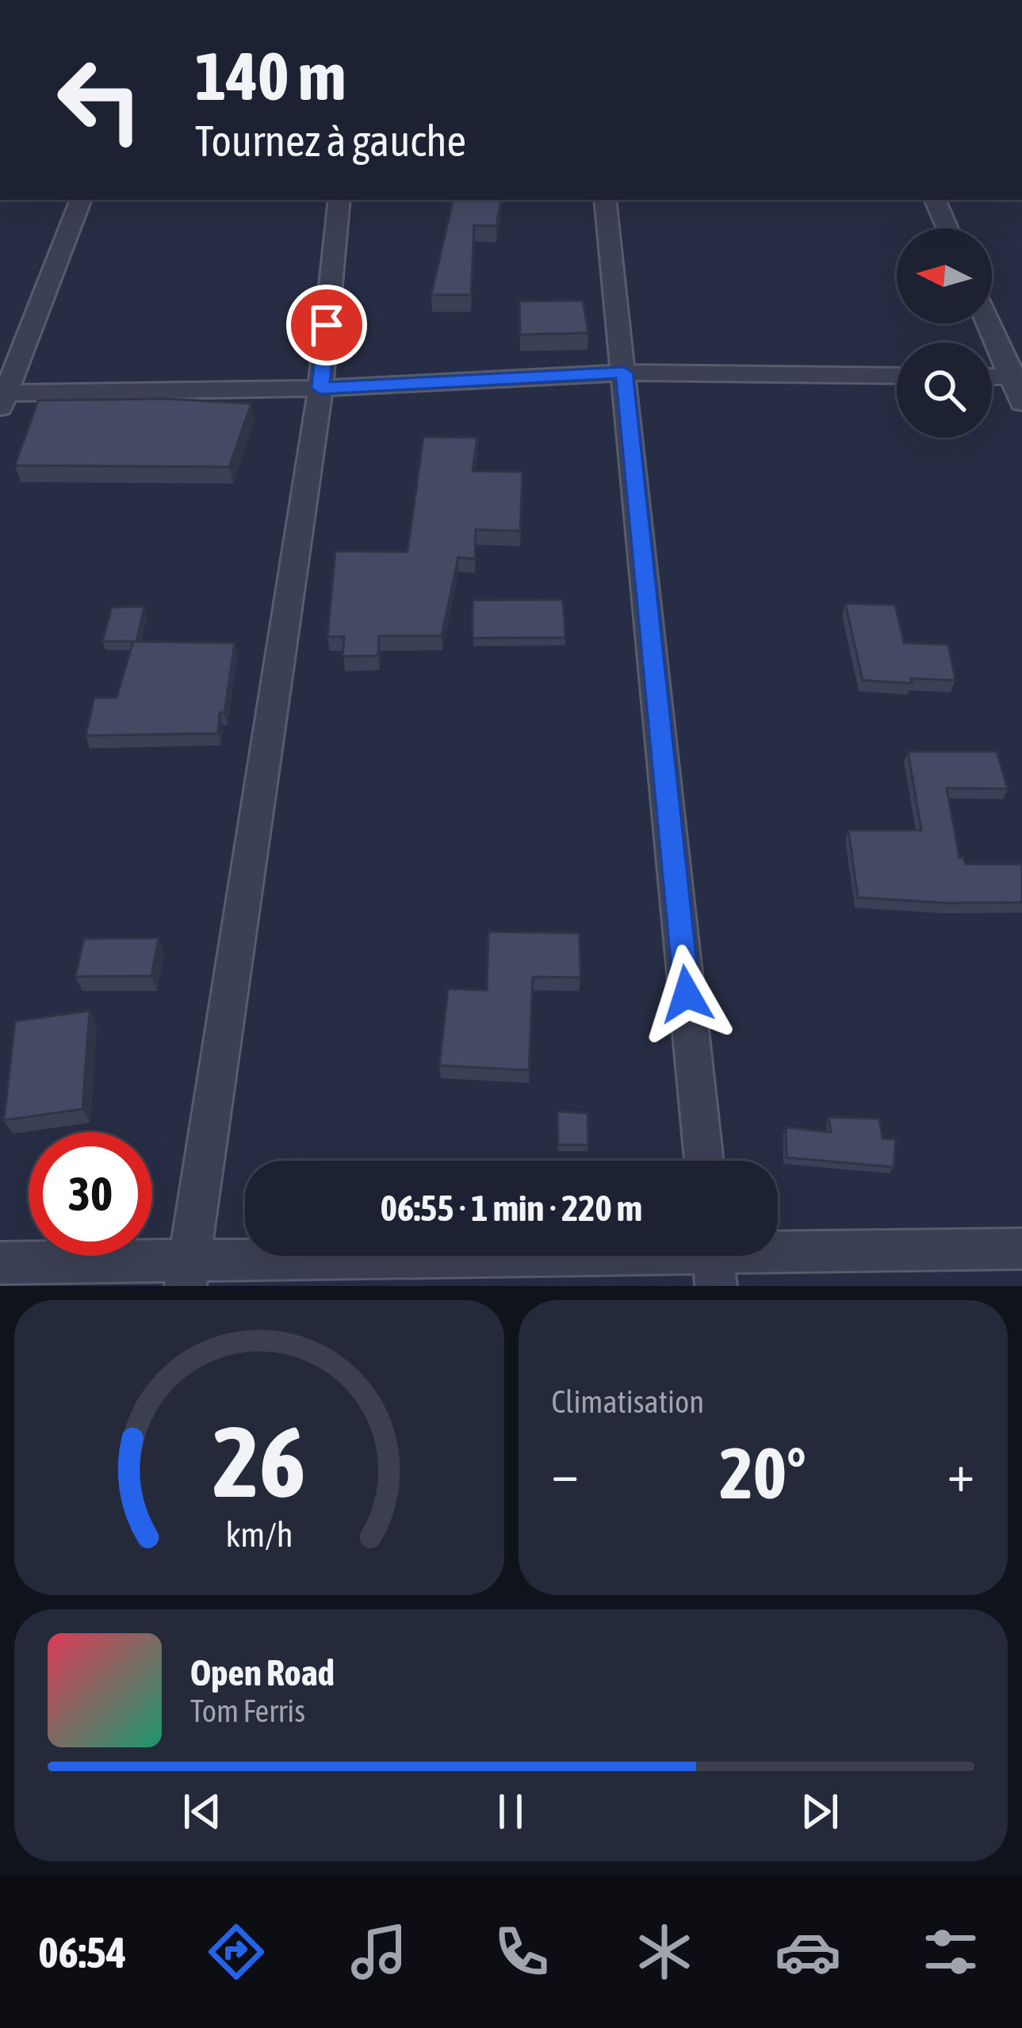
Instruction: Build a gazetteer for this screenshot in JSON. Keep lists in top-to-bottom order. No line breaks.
{"north":"left","page":{"turn":["140 m","Tournez à gauche"],"limit":"30","trip":"06:55 · 1 min · 220 m","tile":"Climatisation","heat":["−","20°","+"],"song":["Open Road","Tom Ferris"],"tabs":"06:54","gauge":["26","km/h"]}}
